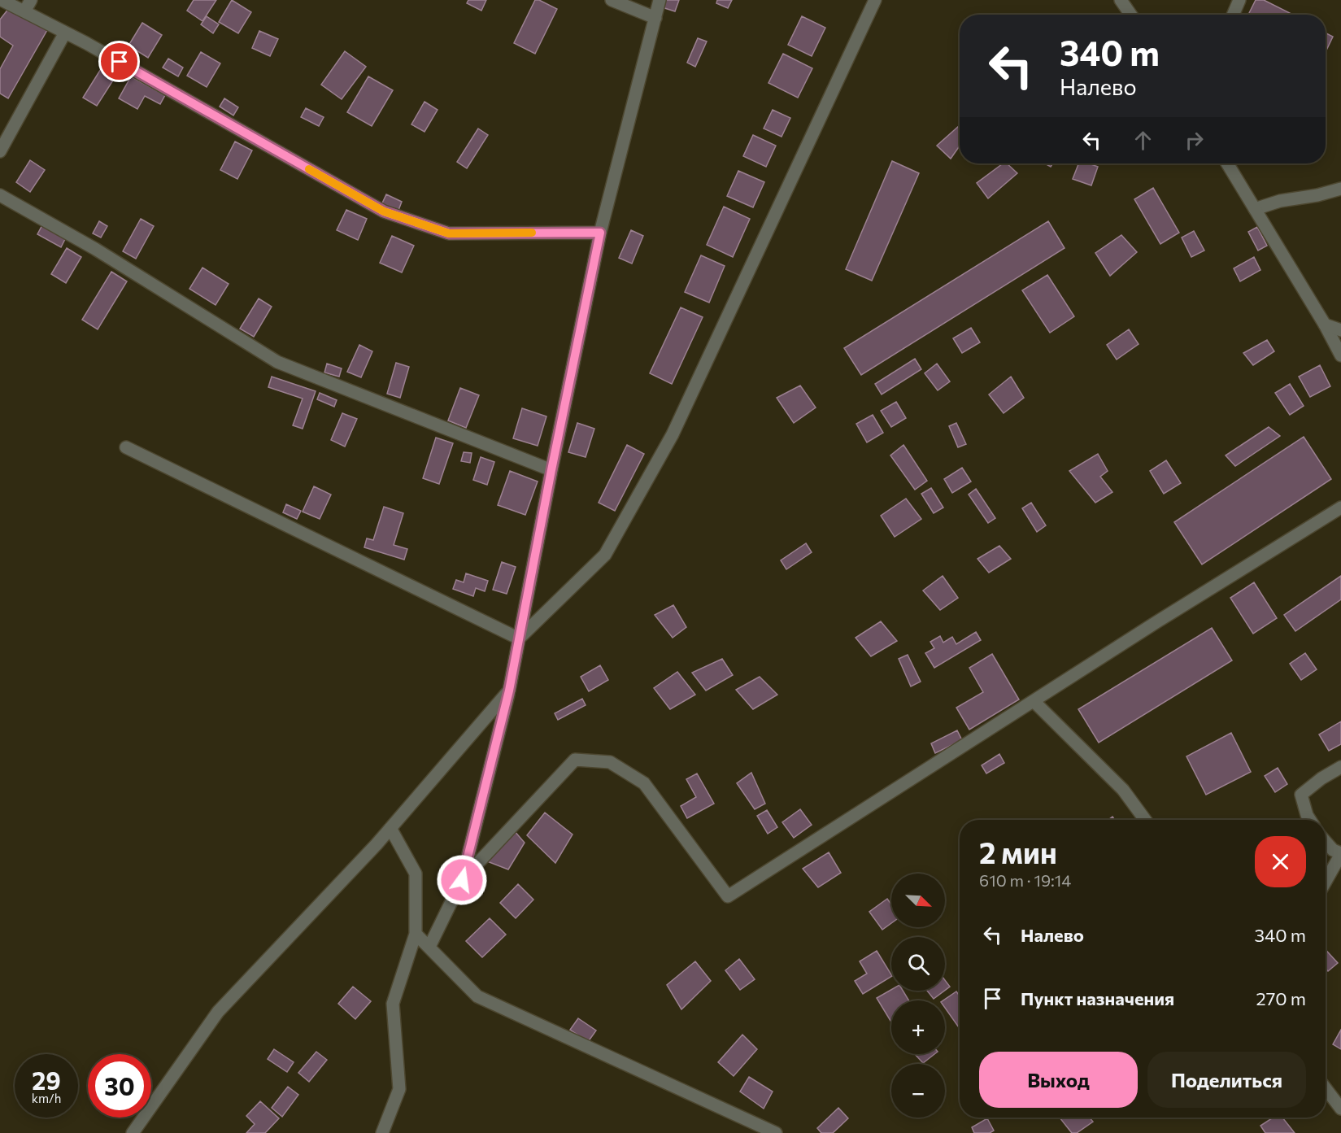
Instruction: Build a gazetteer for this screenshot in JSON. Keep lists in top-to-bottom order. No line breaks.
{"north":"bottom right","page":{"turn":["340 m","Налево"],"heading":["2 мин","610 m · 19:14"],"map_buttons":["+","−"],"list":[{"name":"Налево","value":"340 m"},{"name":"Пункт назначения","value":"270 m"}],"buttons":["Выход","Поделиться"],"speed":"29 km/h","limit":"30"}}
